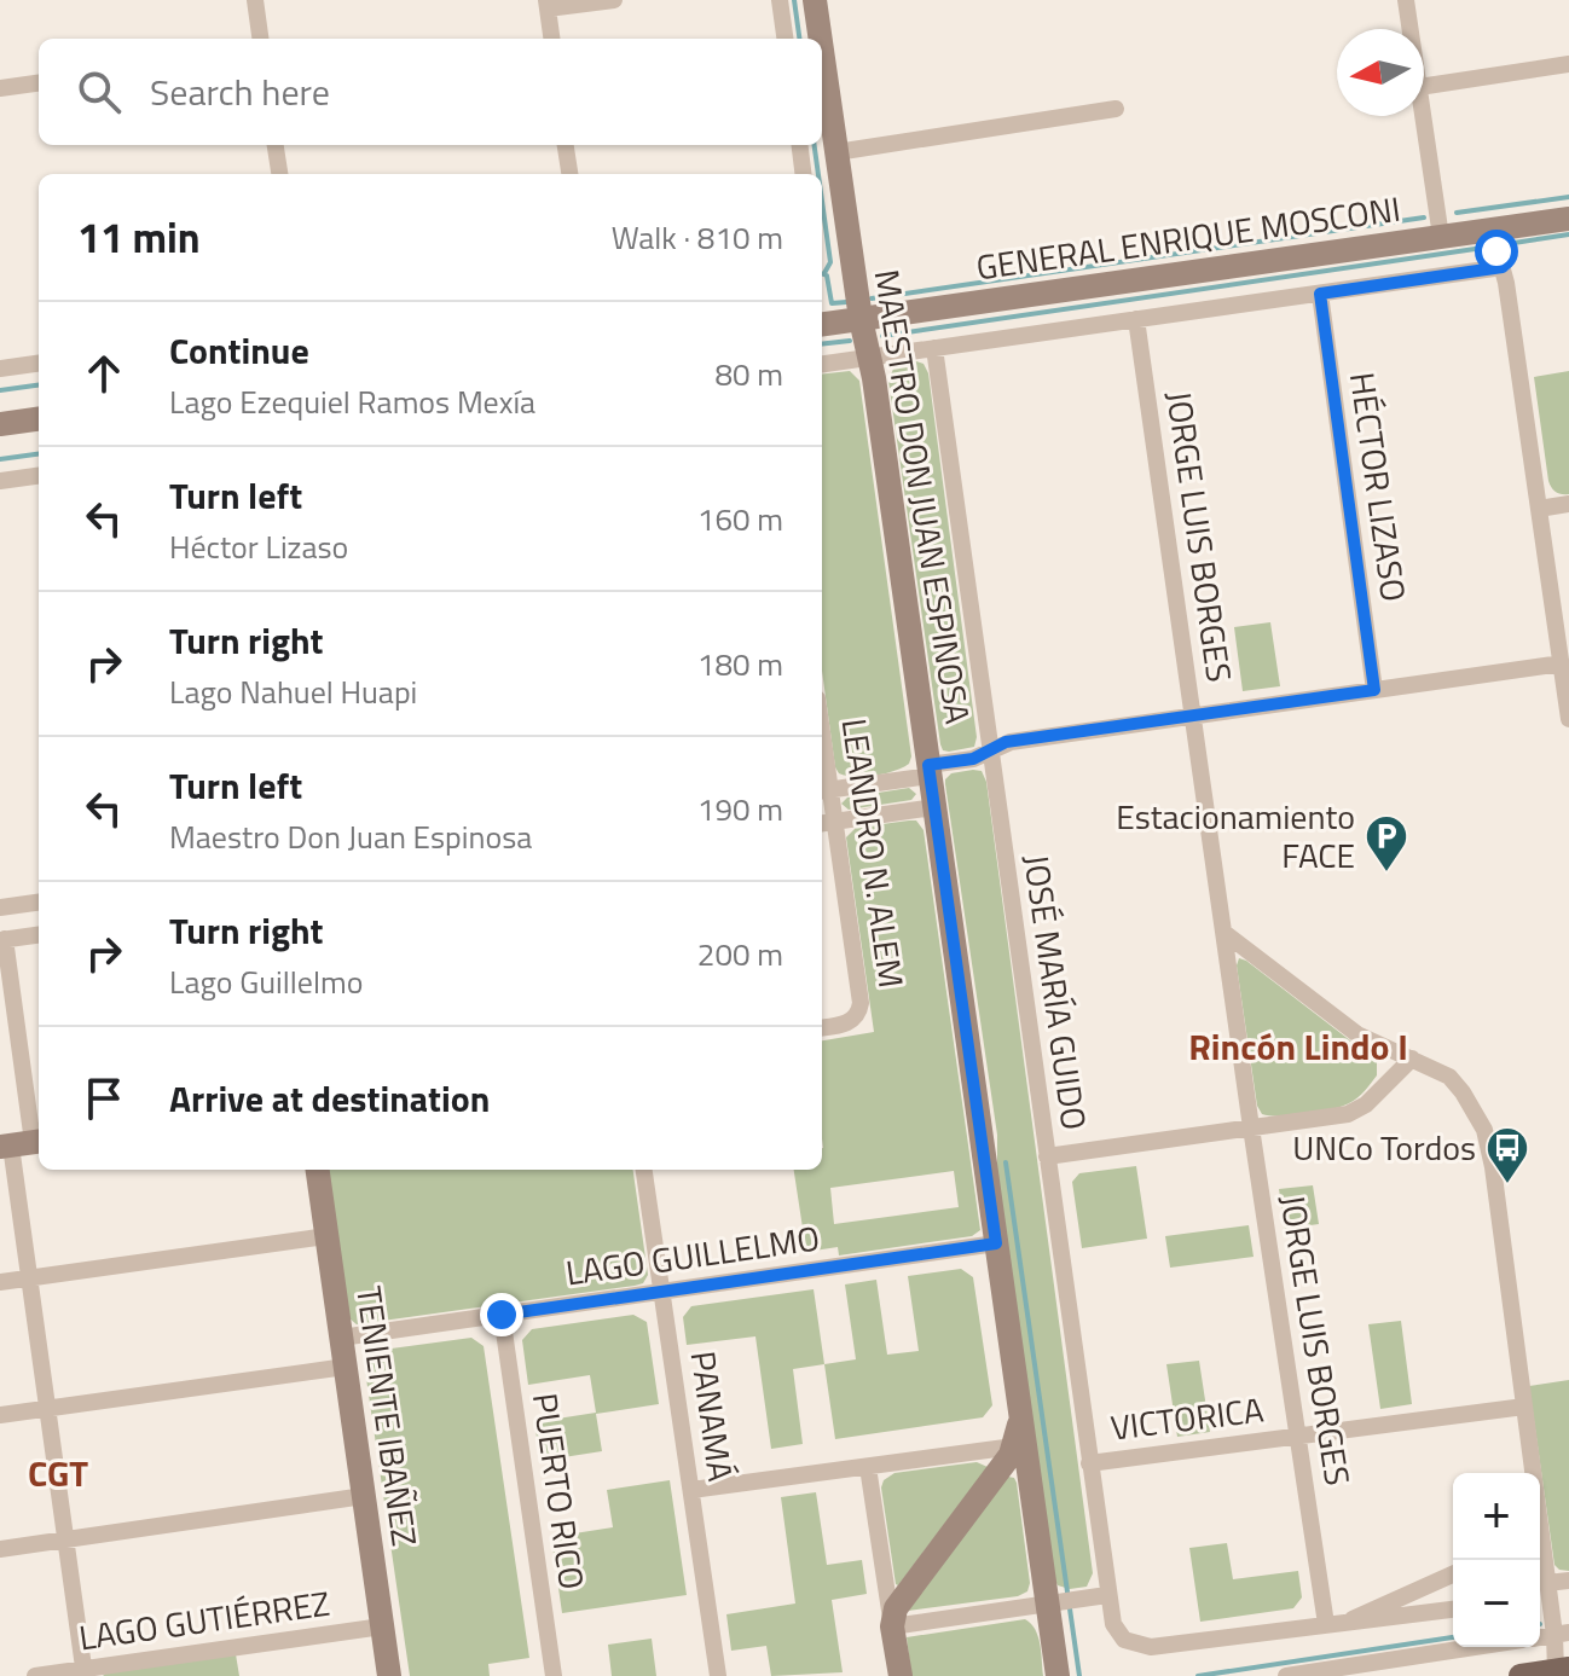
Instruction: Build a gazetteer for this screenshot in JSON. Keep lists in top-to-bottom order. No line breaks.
{"streets":{"main road":["GENERAL ENRIQUE MOSCONI","MAESTRO DON JUAN ESPINOSA","TENIENTE IBAÑEZ"],"street":["HÉCTOR LIZASO","JORGE LUIS BORGES","LEANDRO N. ALEM","JOSÉ MARÍA GUIDO","LAGO GUILLELMO","PANAMÁ","VICTORICA","PUERTO RICO","LAGO GUTIÉRREZ"]},"crossings":[["GENERAL ENRIQUE MOSCONI","MAESTRO DON JUAN ESPINOSA"],["MAESTRO DON JUAN ESPINOSA","LAGO GUILLELMO"],["JORGE LUIS BORGES","JOSÉ MARÍA GUIDO"],["JORGE LUIS BORGES","VICTORICA"],["JOSÉ MARÍA GUIDO","VICTORICA"],["LAGO GUILLELMO","TENIENTE IBAÑEZ"],["LAGO GUILLELMO","PANAMÁ"],["LAGO GUILLELMO","PUERTO RICO"],["TENIENTE IBAÑEZ","LAGO GUTIÉRREZ"]],"districts":["Rincón Lindo I","CGT"],"places":{"parking":["Estacionamiento FACE"],"bus stop":["UNCo Tordos"]},"north":"left","page":{"search":"Search here","heading":["11 min","Walk · 810 m"],"list":[["Continue","Lago Ezequiel Ramos Mexía","80 m"],["Turn left","Héctor Lizaso","160 m"],["Turn right","Lago Nahuel Huapi","180 m"],["Turn left","Maestro Don Juan Espinosa","190 m"],["Turn right","Lago Guillelmo","200 m"],"Arrive at destination"],"map_buttons":["+","−"]}}
